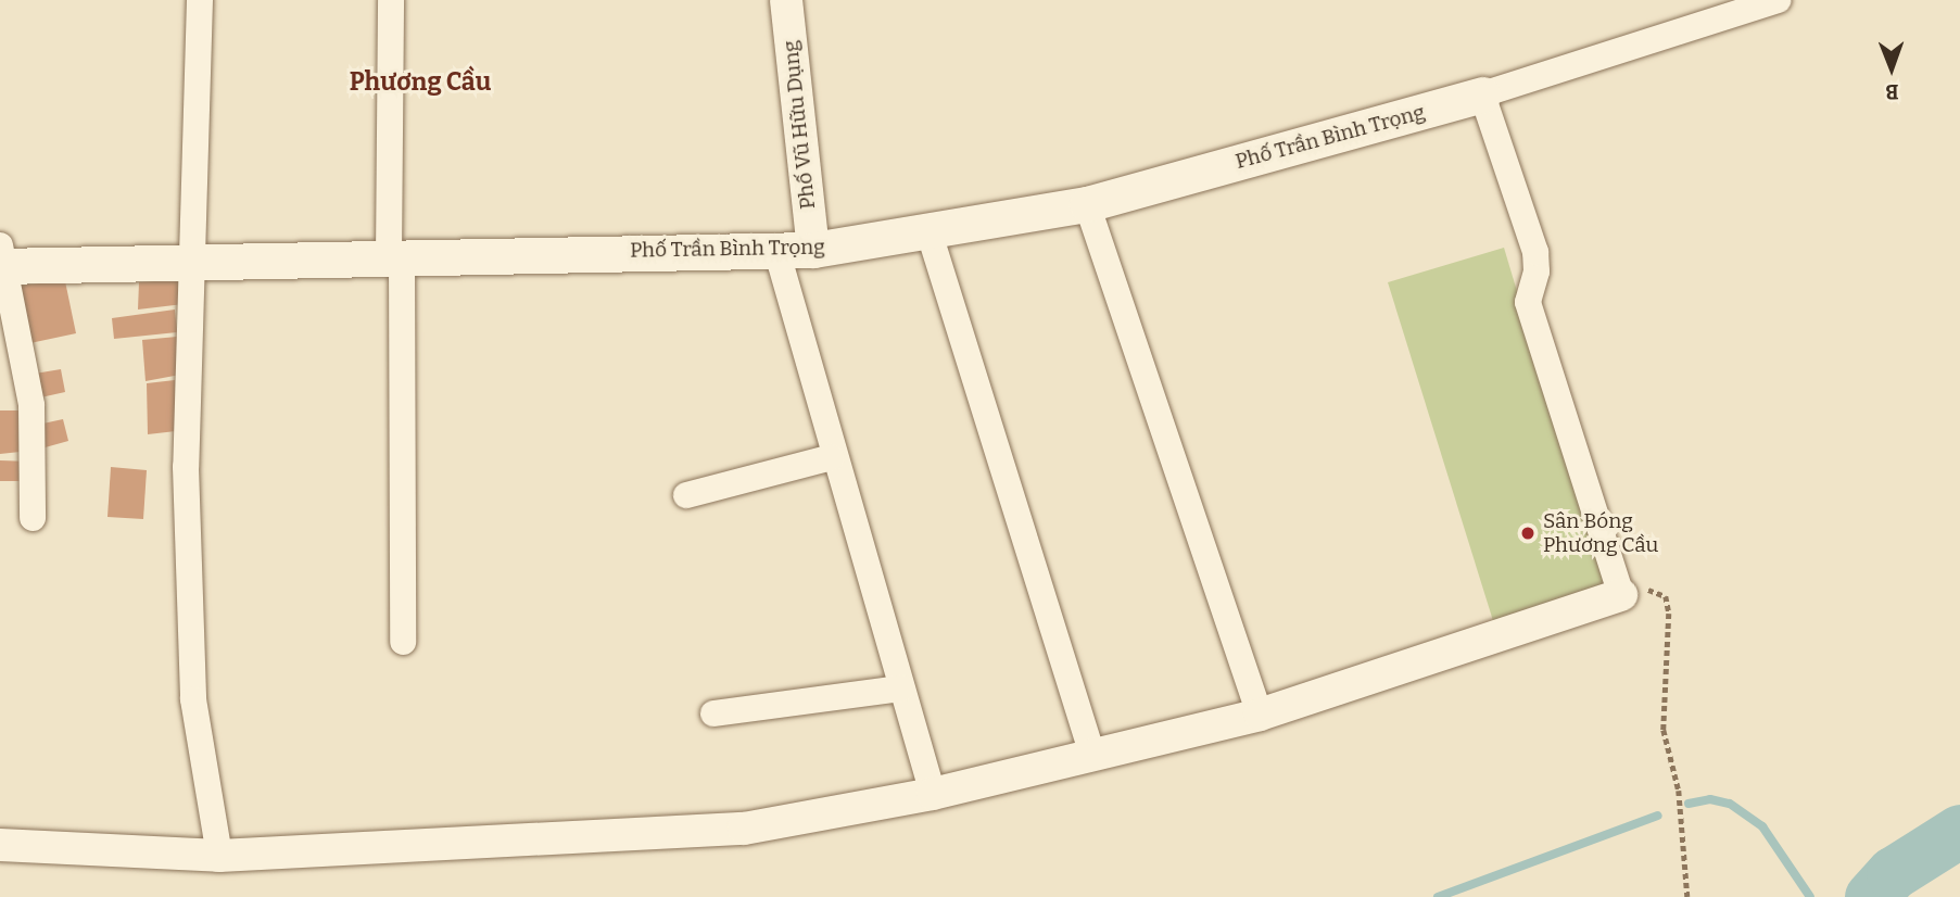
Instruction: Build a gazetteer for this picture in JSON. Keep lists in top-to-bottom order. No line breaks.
{"streets":{"main road":["Phố Trần Bình Trọng"],"street":["Phố Vũ Hữu Dụng"]},"crossings":[["Phố Vũ Hữu Dụng","Phố Trần Bình Trọng"]],"districts":["Phương Cầu"],"places":["Sân Bóng Phương Cầu"],"north":"bottom"}
